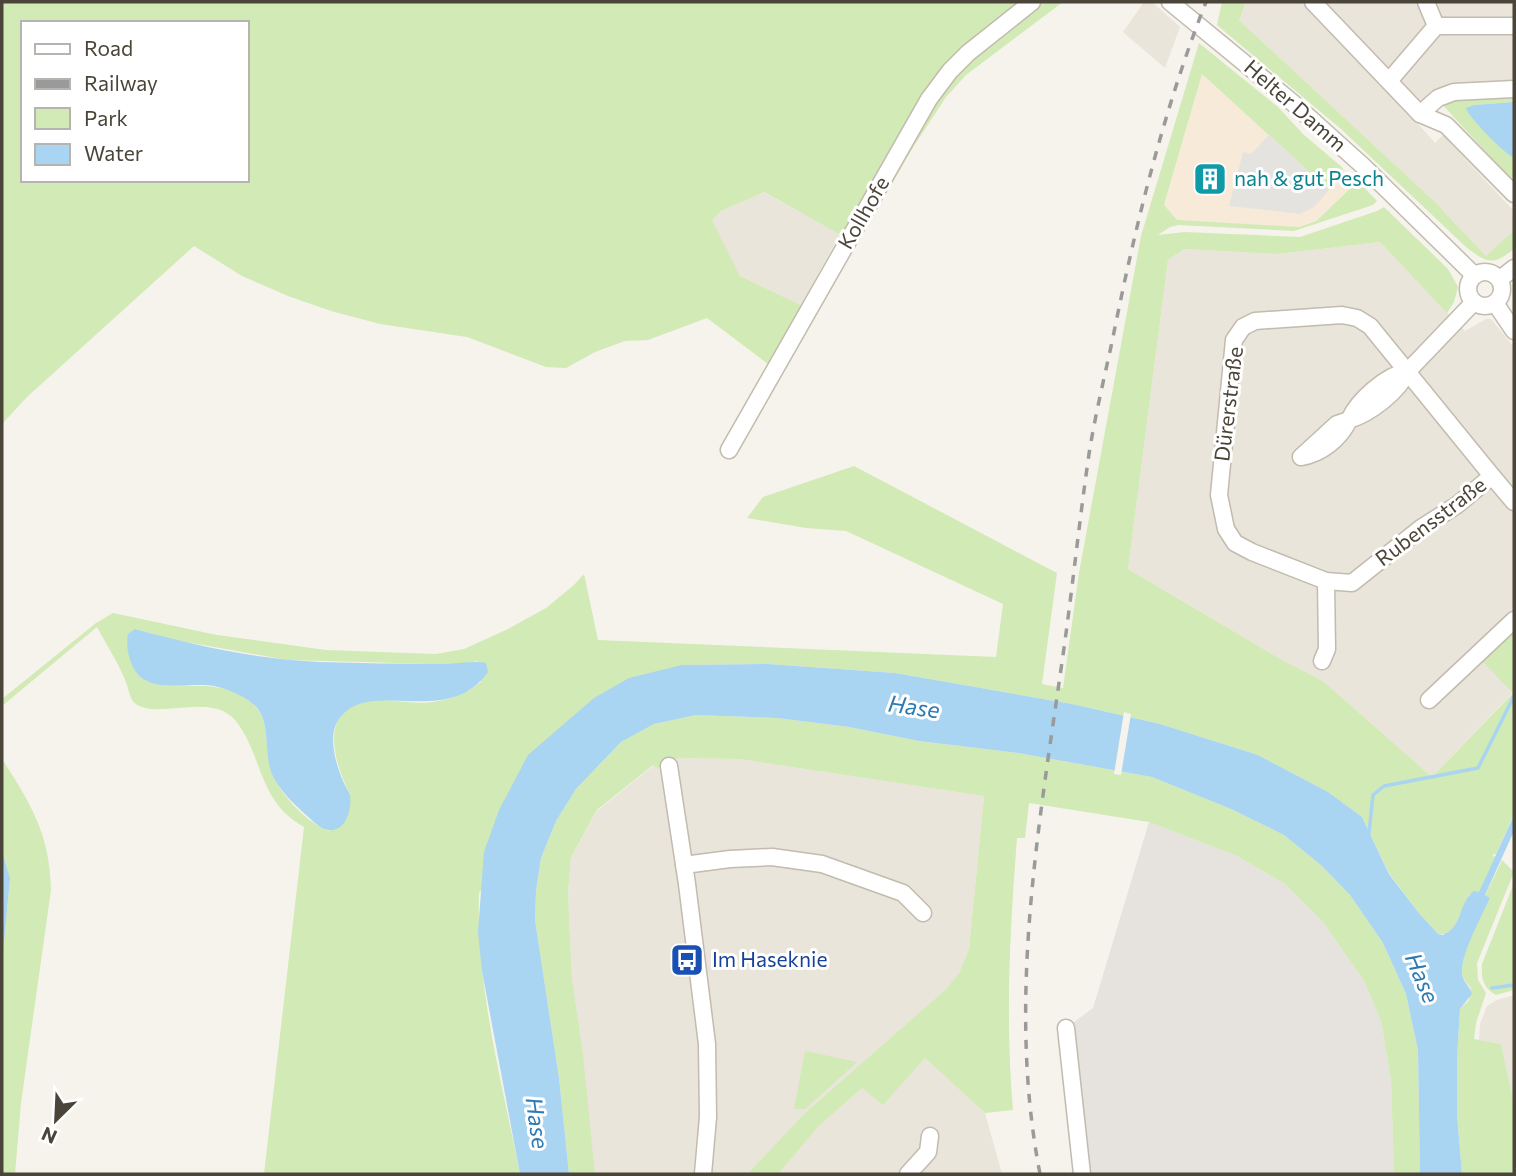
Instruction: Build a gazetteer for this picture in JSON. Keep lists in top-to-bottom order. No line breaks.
{"streets":{"street":["Helter Damm","Kollhofe","Dürerstraße","Rubensstraße"]},"crossings":[["Dürerstraße","Rubensstraße"]],"water":["Hase"],"places":{"building":["nah & gut Pesch"],"bus stop":["Im Haseknie"]},"legend":["Road","Railway","Park","Water"],"north":"bottom left"}
